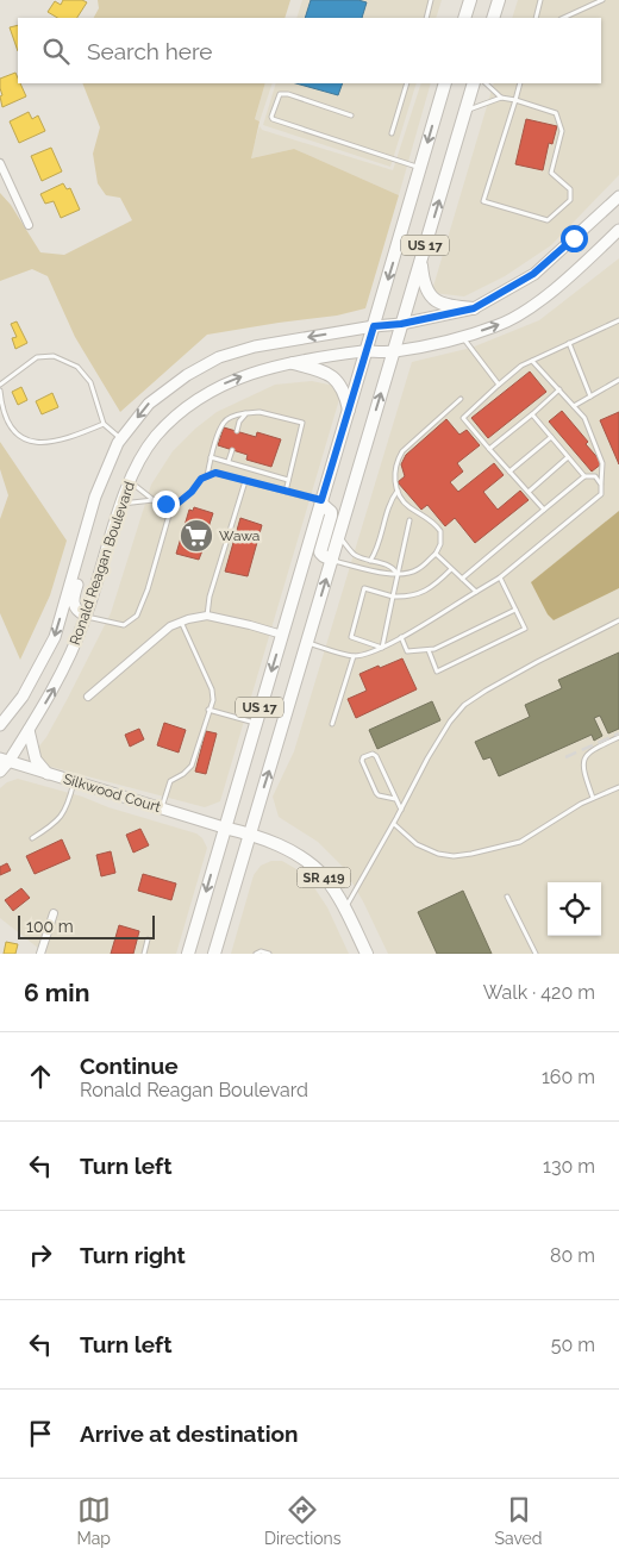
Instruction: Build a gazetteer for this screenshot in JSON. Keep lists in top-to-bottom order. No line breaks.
{"streets":{"main road":["US 17","Ronald Reagan Boulevard","Silkwood Court","SR 419"]},"crossings":[["US 17","Ronald Reagan Boulevard"],["US 17","Silkwood Court"],["US 17","SR 419"],["Ronald Reagan Boulevard","Silkwood Court"],["Silkwood Court","SR 419"]],"places":{"supermarket":["Wawa"]},"scale_bar":"100 m","page":{"search":"Search here","scale":"100 m","heading":["6 min","Walk · 420 m"],"list":[["Continue","Ronald Reagan Boulevard","160 m"],["Turn left","130 m"],["Turn right","80 m"],["Turn left","50 m"],"Arrive at destination"],"nav":["Map","Directions","Saved"]}}
